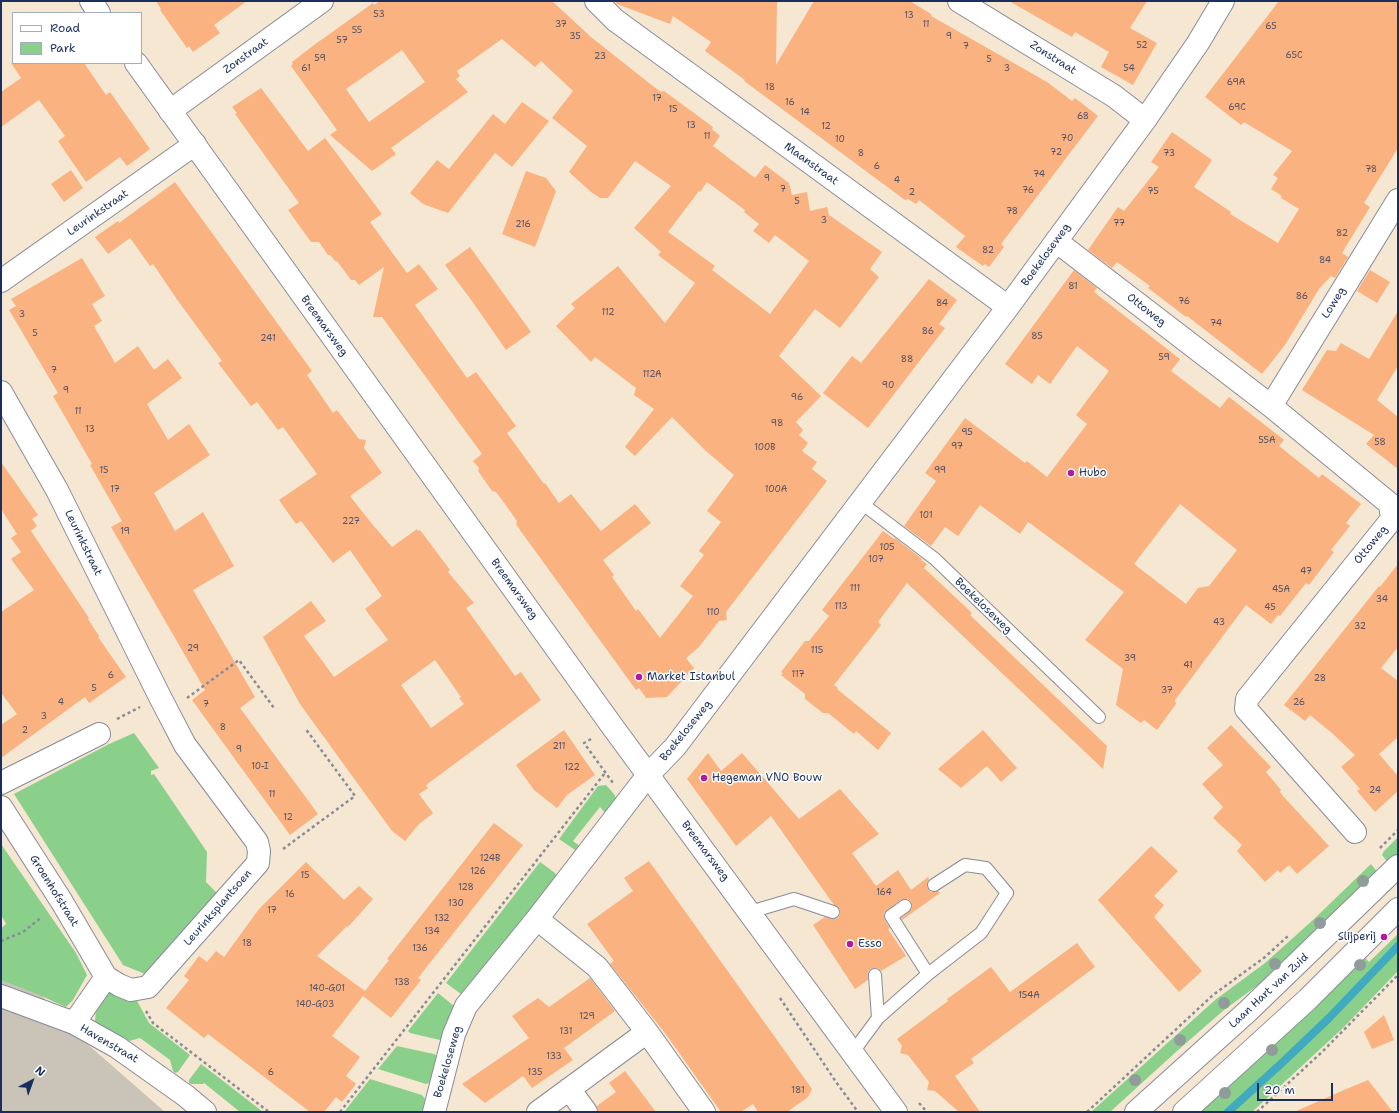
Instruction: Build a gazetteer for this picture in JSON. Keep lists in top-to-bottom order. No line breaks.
{"streets":{"street":["Zonstraat","Maanstraat","Leurinkstraat","Boekeloseweg","Loweg","Ottoweg","Breemarsweg","Groenhofstraat","Leurinksplantsoen","Laan Hart van Zuid","Havenstraat"]},"crossings":[["Zonstraat","Boekeloseweg"],["Zonstraat","Breemarsweg"],["Maanstraat","Boekeloseweg"],["Leurinkstraat","Breemarsweg"],["Boekeloseweg","Ottoweg"],["Boekeloseweg","Breemarsweg"],["Loweg","Ottoweg"]],"places":["Hubo","Market Istanbul","Hegeman VNO Bouw","Slijperij","Esso"],"house_numbers":["53","13","37","11","65","55","35","9","57","52","7","65C","23","59","5","61","3","54","69A","18","17","16","69C","15","14","68","13","12","11","70","10","72","8","73","6","78","74","9","4","7","76","75","2","5","78","3","77","216","82","82","84","81","86","76","84","112","3","74","86","5","85","241","59","88","7","112A","90","9","96","11","98","13","95","55A","58","97","100B","15","99","17","100A","101","227","19","105","107","47","111","45A","34","113","45","110","43","32","29","115","39","41","117","6","28","5","37","4","26","7","3","8","2","211","9","10-I","122","24","11","12","124B","126","15","128","164","16","130","17","132","134","18","136","138","140-G01","154A","140-G03","129","131","133","6","135","181"],"legend":["Road","Park"],"scale_bar":"20 m","north":"top right"}
